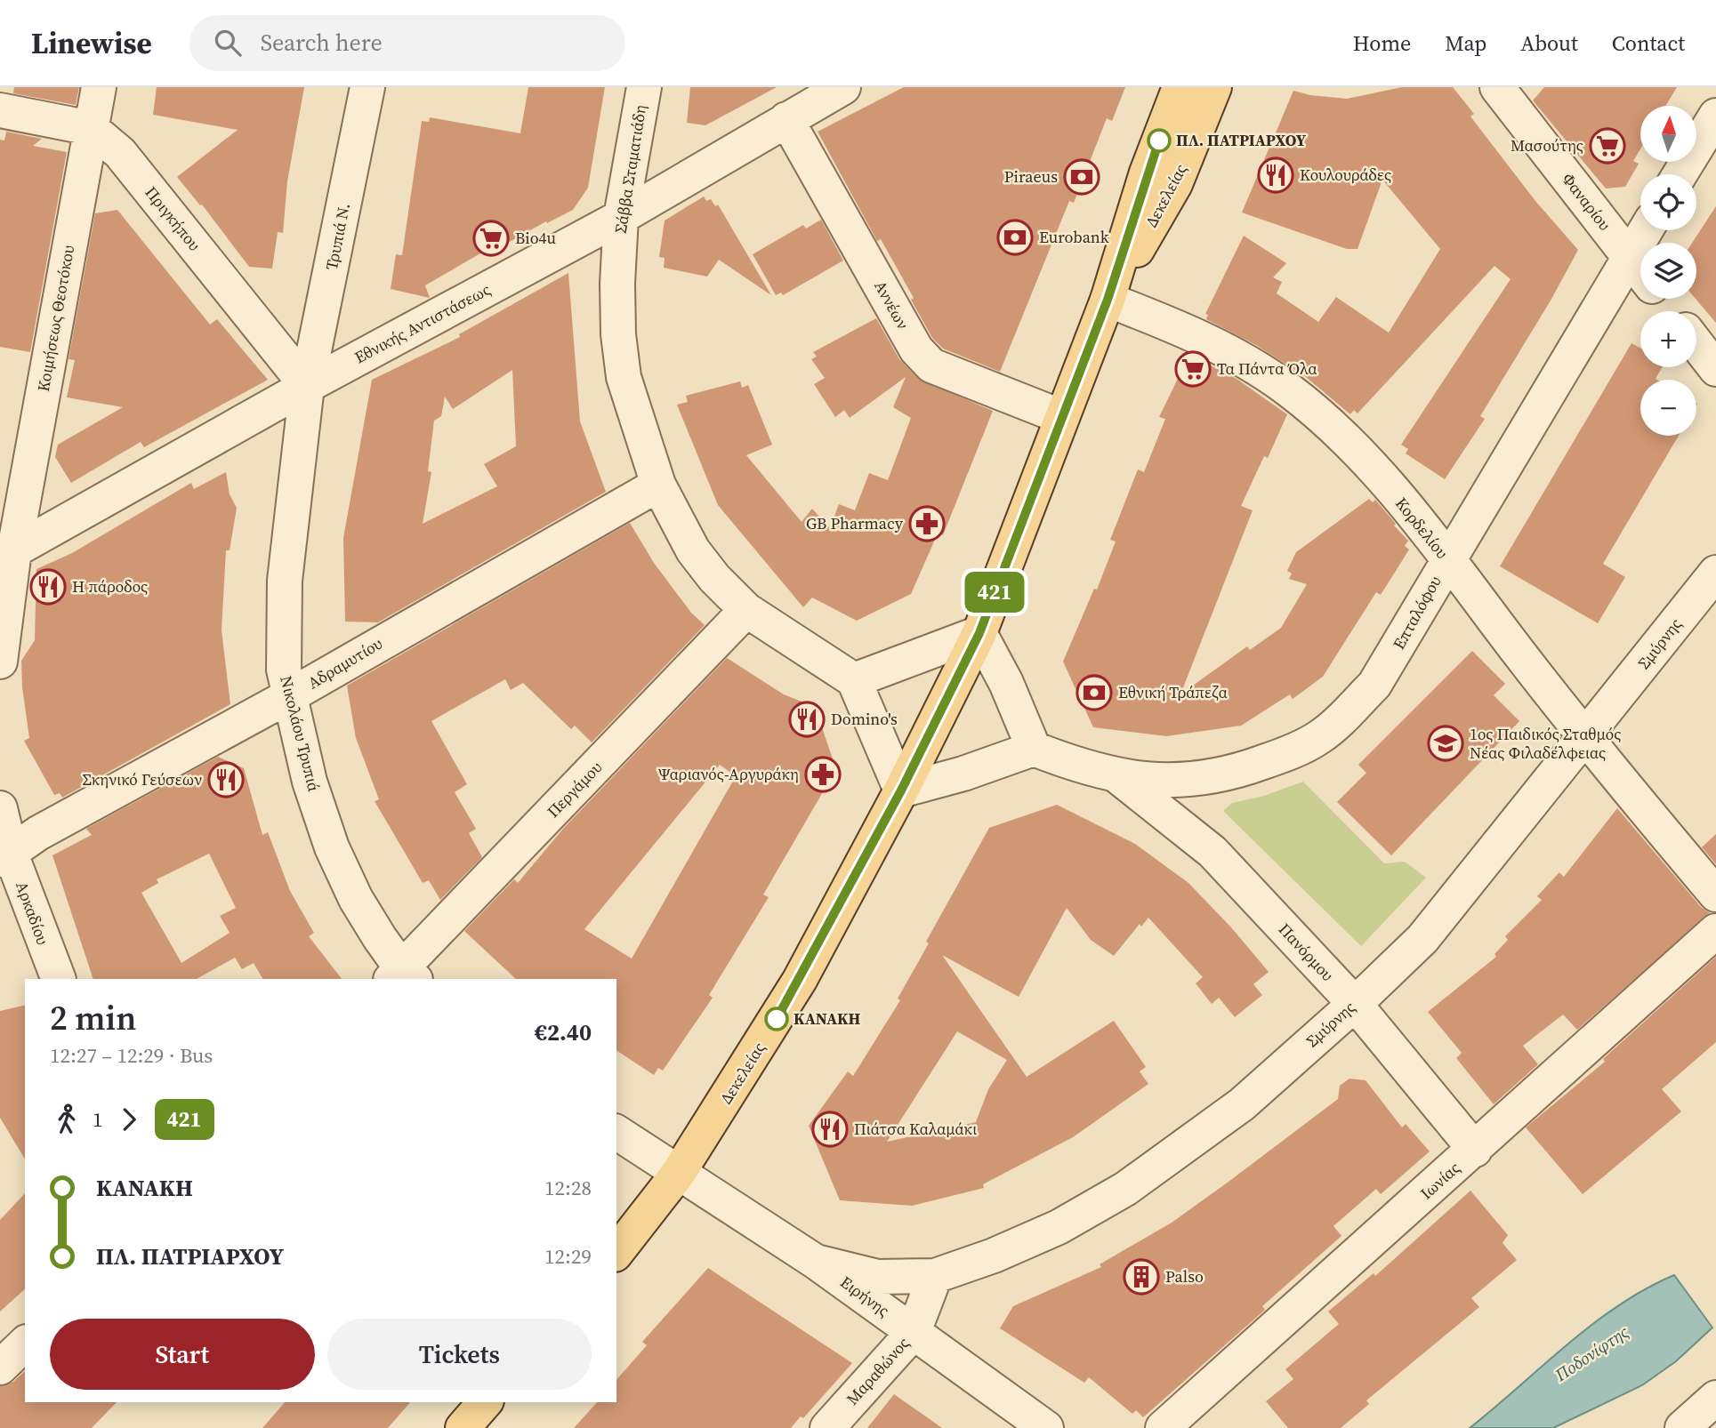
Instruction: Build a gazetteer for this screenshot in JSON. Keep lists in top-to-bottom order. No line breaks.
{"streets":{"main road":["Δεκελείας"],"street":["Σάββα Σταματιάδη","Φαναρίου","Πριγκήπου","Τρυπιά Ν.","Αννέων","Κοιμήσεως Θεοτόκου","Εθνικής Αντιστάσεως","Κορδελίου","Επταλόφου","Σμύρνης","Αδραμυτίου","Νικολάου Τρυπιά","Περγάμου","Αρκαδίου","Πανόρμου","Ιωνίας","Ειρήνης","Μαραθώνος"]},"crossings":[["Σάββα Σταματιάδη","Εθνικής Αντιστάσεως"],["Σάββα Σταματιάδη","Αδραμυτίου"],["Σάββα Σταματιάδη","Περγάμου"],["Δεκελείας","Αννέων"],["Δεκελείας","Κορδελίου"],["Δεκελείας","Ειρήνης"],["Φαναρίου","Επταλόφου"],["Πριγκήπου","Τρυπιά Ν."],["Πριγκήπου","Κοιμήσεως Θεοτόκου"],["Πριγκήπου","Εθνικής Αντιστάσεως"],["Πριγκήπου","Νικολάου Τρυπιά"],["Τρυπιά Ν.","Εθνικής Αντιστάσεως"],["Τρυπιά Ν.","Νικολάου Τρυπιά"],["Αννέων","Εθνικής Αντιστάσεως"],["Κοιμήσεως Θεοτόκου","Εθνικής Αντιστάσεως"],["Εθνικής Αντιστάσεως","Νικολάου Τρυπιά"],["Κορδελίου","Επταλόφου"],["Κορδελίου","Σμύρνης"],["Επταλόφου","Πανόρμου"],["Σμύρνης","Πανόρμου"],["Σμύρνης","Ειρήνης"],["Σμύρνης","Μαραθώνος"],["Αδραμυτίου","Νικολάου Τρυπιά"],["Αδραμυτίου","Αρκαδίου"],["Νικολάου Τρυπιά","Περγάμου"],["Πανόρμου","Ιωνίας"],["Ειρήνης","Μαραθώνος"]],"water":["Ποδονίφτης"],"places":{"other":["ΠΛ. ΠΑΤΡΙΑΡΧΟΥ","ΚΑΝΑΚΗ"],"supermarket":["Μασούτης","Bio4u","Τα Πάντα Όλα"],"restaurant":["Κουλουράδες","Η πάροδος","Domino's","Σκηνικό Γεύσεων","Πιάτσα Καλαμάκι"],"bank":["Piraeus","Eurobank","Εθνική Τράπεζα"],"pharmacy":["GB Pharmacy","Ψαριανός-Αργυράκη"],"school or university":["1ος Παιδικός Σταθμός Νέας Φιλαδέλφειας"],"building":["Palso"]},"lines":["bus line 421"],"north":"top","page":{"header":"Linewise","search":"Search here","nav":["Home","Map","About","Contact"],"on_map":"421","map_buttons":["+","−"],"heading":["2 min","12:27 – 12:29 · Bus","€2.40"],"legs":["1","421"],"list":[{"name":"ΚΑΝΑΚΗ","value":"12:28"},{"name":"ΠΛ. ΠΑΤΡΙΑΡΧΟΥ","value":"12:29"}],"buttons":["Start","Tickets"]}}
